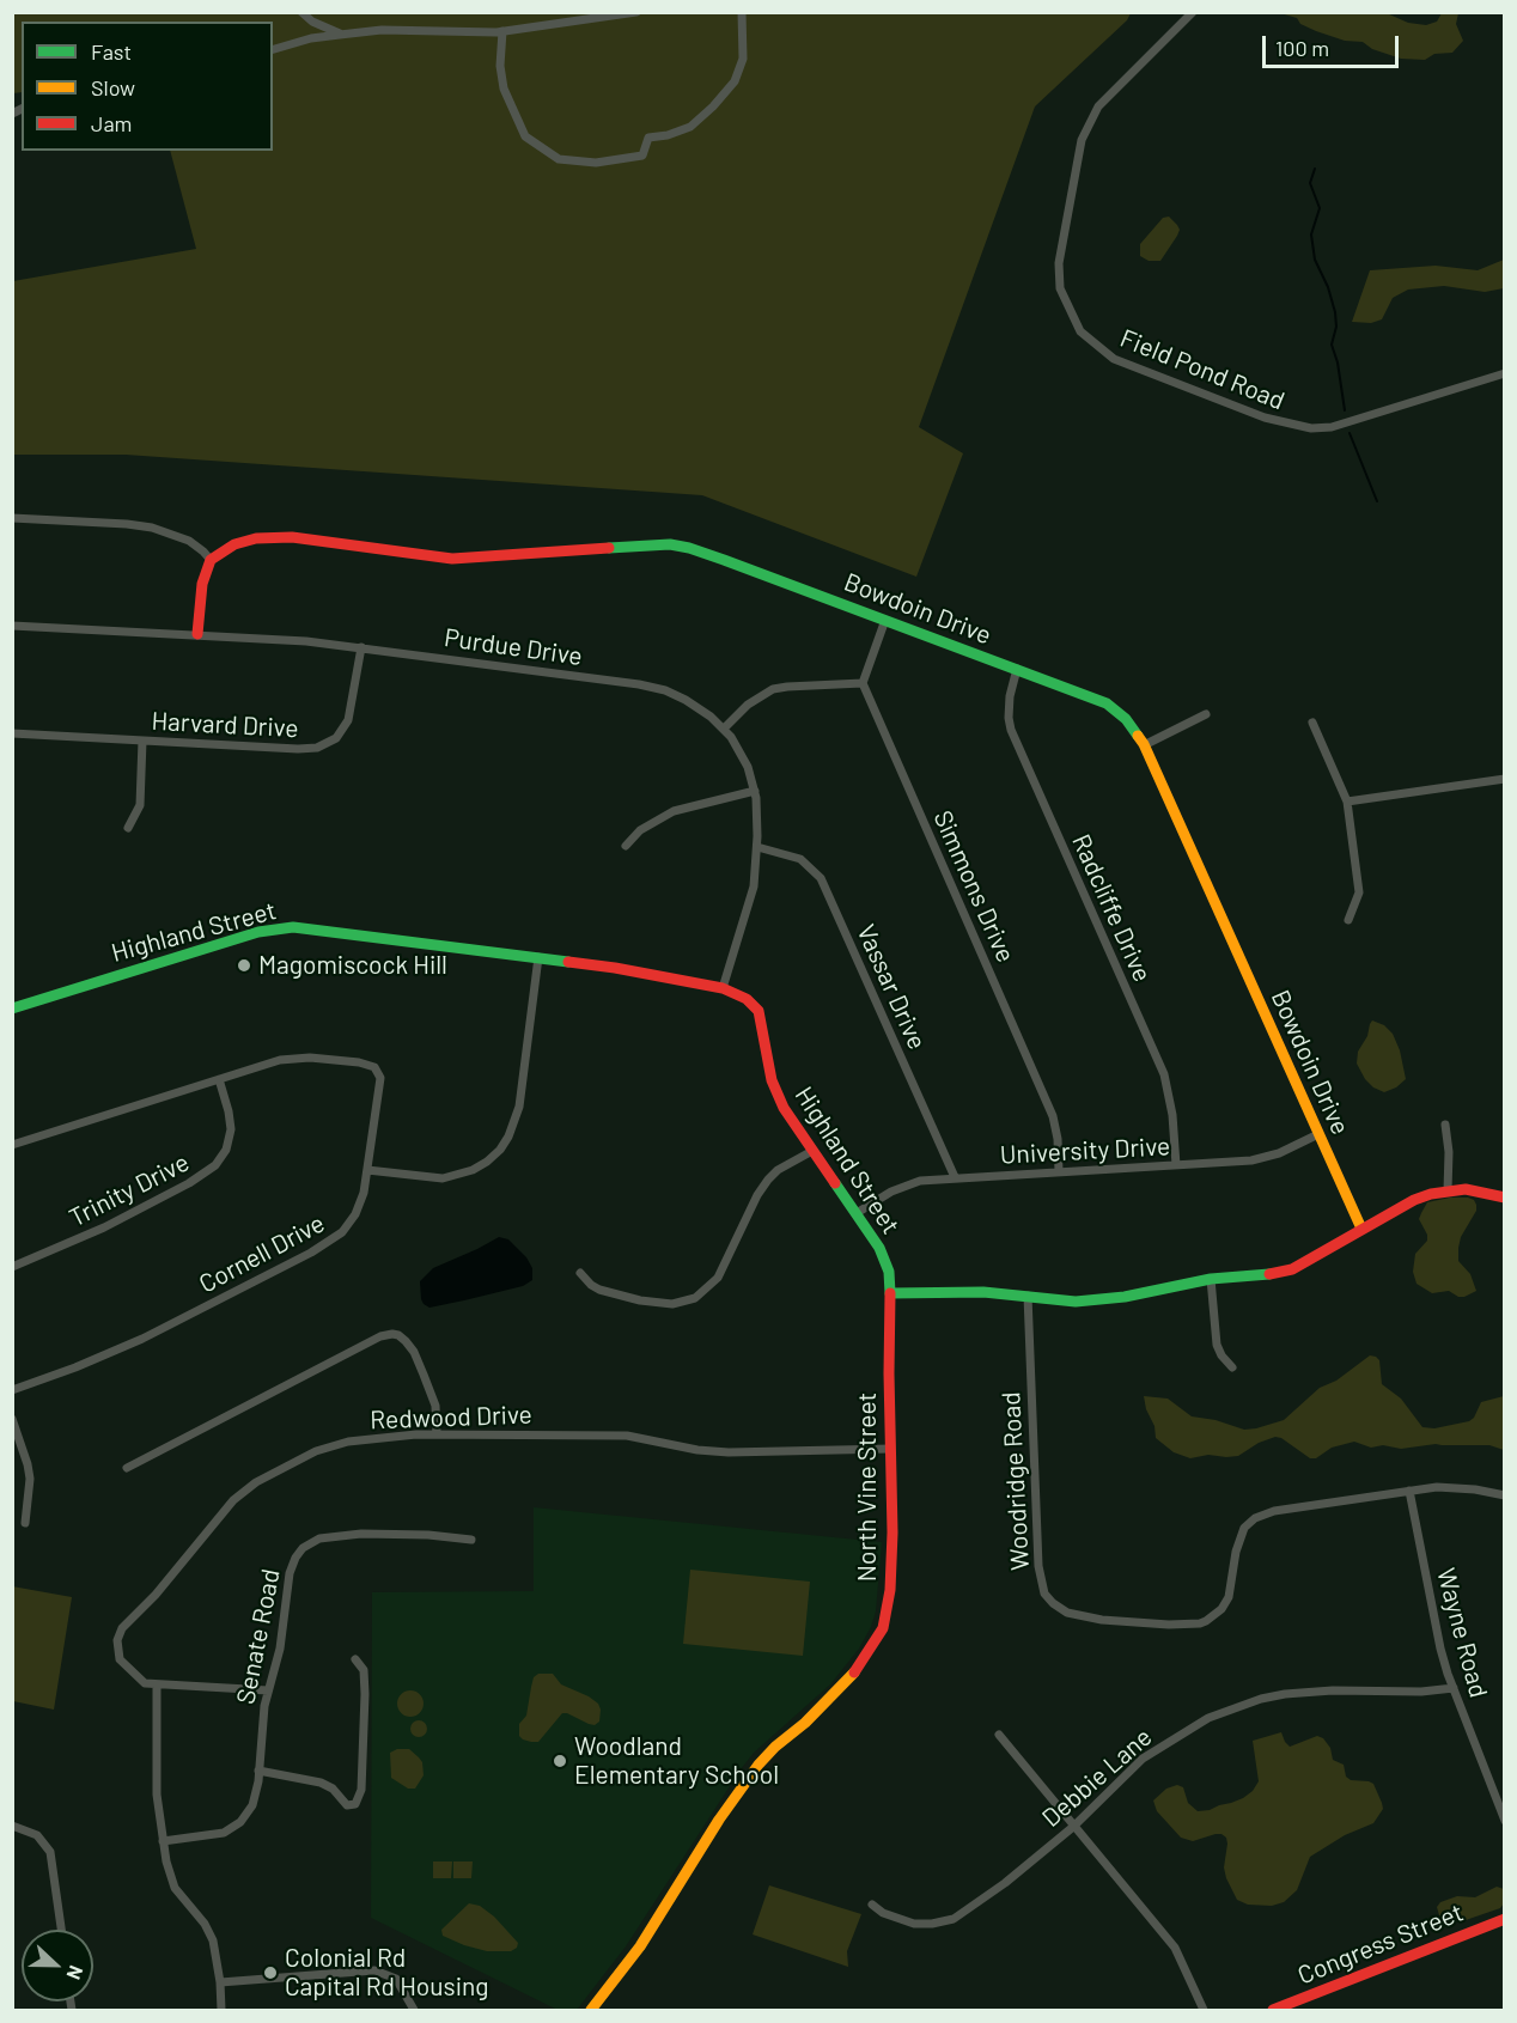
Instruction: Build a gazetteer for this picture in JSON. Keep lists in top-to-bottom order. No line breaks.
{"streets":{"street":["Field Pond Road","Bowdoin Drive","Purdue Drive","Harvard Drive","Simmons Drive","Radcliffe Drive","Highland Street","Vassar Drive","University Drive","Trinity Drive","Cornell Drive","Redwood Drive","Woodridge Road","North Vine Street","Wayne Road","Senate Road","Debbie Lane","Congress Street"]},"crossings":[["Bowdoin Drive","Radcliffe Drive"],["Bowdoin Drive","University Drive"],["Purdue Drive","Harvard Drive"],["Purdue Drive","Highland Street"],["Purdue Drive","Vassar Drive"],["Simmons Drive","University Drive"],["Radcliffe Drive","University Drive"],["Highland Street","University Drive"],["Highland Street","North Vine Street"],["Vassar Drive","University Drive"],["Trinity Drive","Cornell Drive"],["Redwood Drive","North Vine Street"],["Woodridge Road","Wayne Road"],["Wayne Road","Debbie Lane"]],"places":["Magomiscock Hill","Woodland Elementary School","Colonial Rd Capital Rd Housing"],"legend":["Fast","Slow","Jam"],"scale_bar":"100 m","north":"right"}
